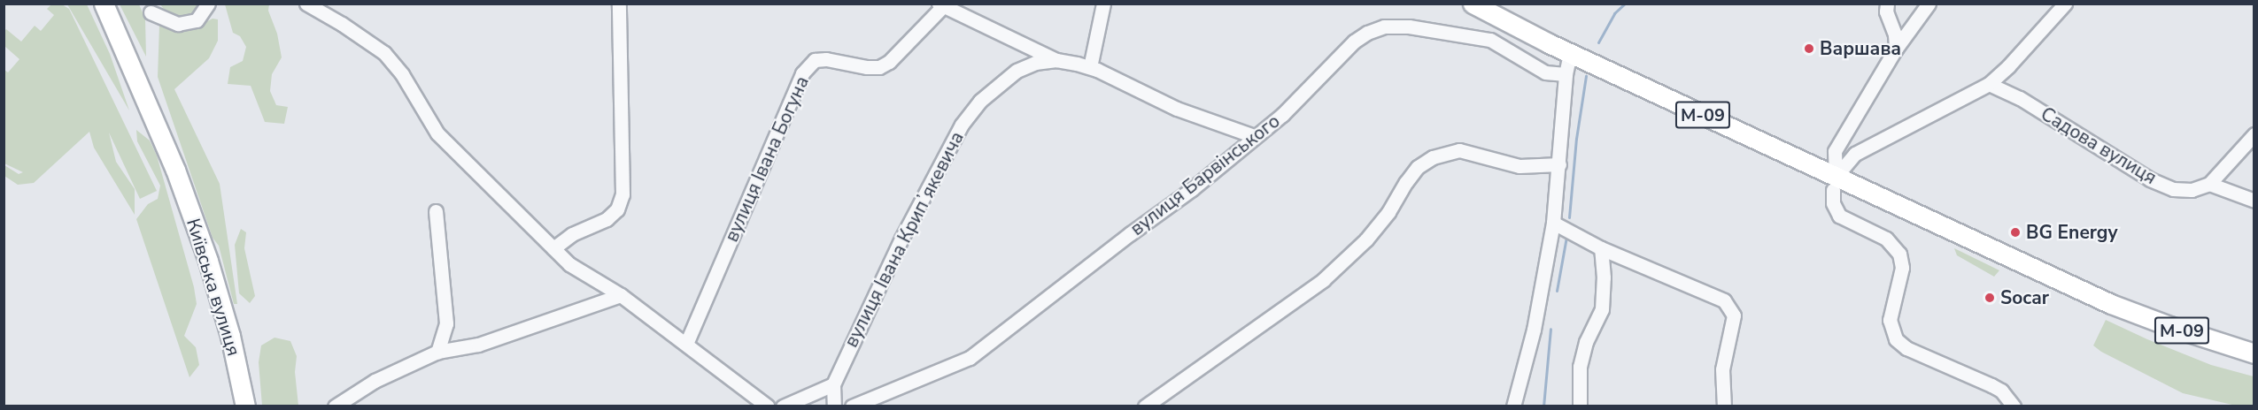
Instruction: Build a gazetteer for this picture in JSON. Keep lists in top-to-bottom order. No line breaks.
{"streets":{"highway":["М-09","Київська вулиця"],"street":["Садова вулиця","вулиця Івана Богуна","вулиця Барвінського","вулиця Івана Крипʼякевича"]},"crossings":[["вулиця Івана Богуна","вулиця Івана Крипʼякевича"],["вулиця Барвінського","вулиця Івана Крипʼякевича"]],"places":["Варшава","BG Energy","Socar"]}
